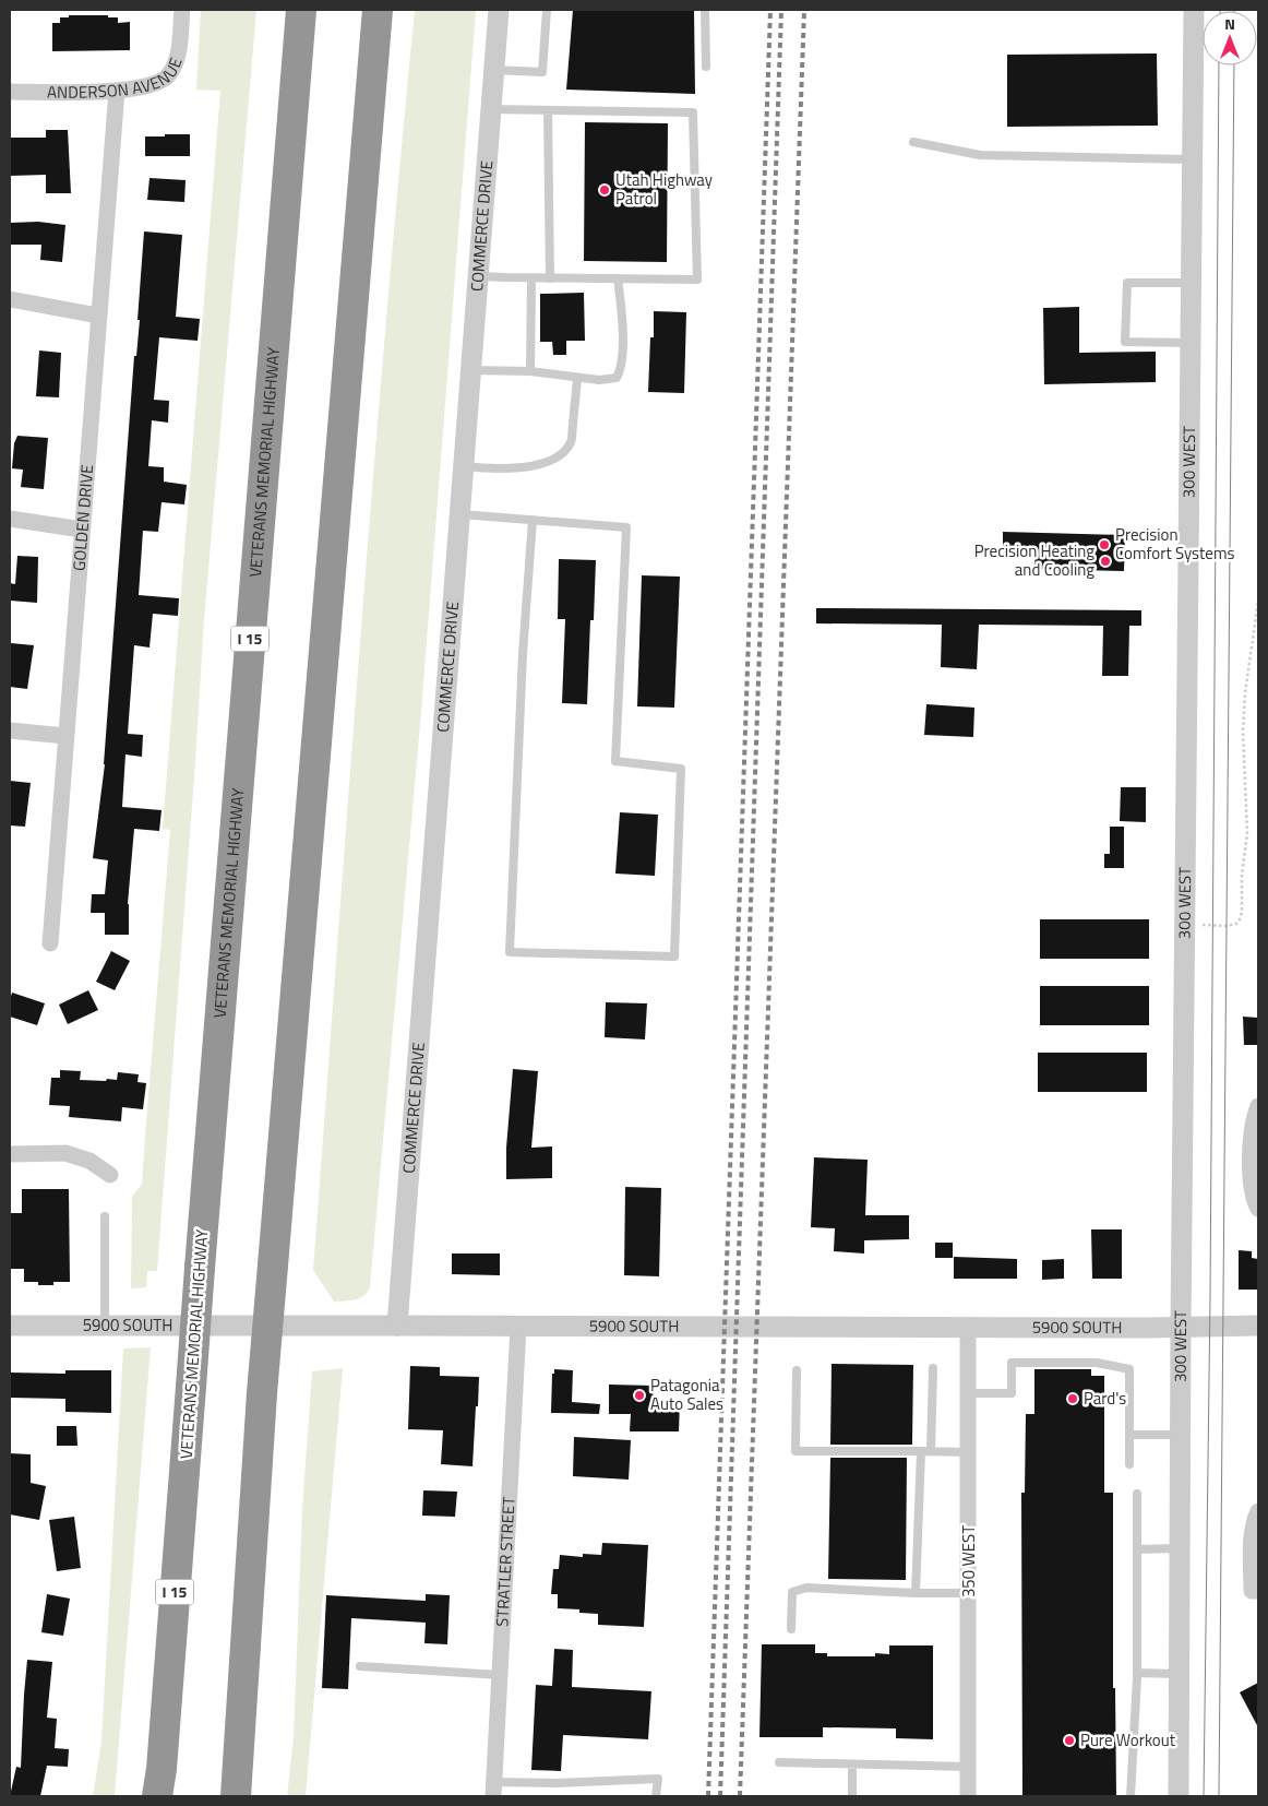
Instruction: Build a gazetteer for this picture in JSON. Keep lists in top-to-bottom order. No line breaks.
{"streets":{"highway":["VETERANS MEMORIAL HIGHWAY","I 15"],"street":["ANDERSON AVENUE","COMMERCE DRIVE","300 WEST","GOLDEN DRIVE","5900 SOUTH","STRATLER STREET","350 WEST"]},"crossings":[["ANDERSON AVENUE","GOLDEN DRIVE"],["COMMERCE DRIVE","5900 SOUTH"],["300 WEST","5900 SOUTH"],["5900 SOUTH","STRATLER STREET"],["5900 SOUTH","350 WEST"]],"places":["Utah Highway Patrol","Precision Comfort Systems","Precision Heating and Cooling","Patagonia Auto Sales","Pard's","Pure Workout"],"north":"top"}
